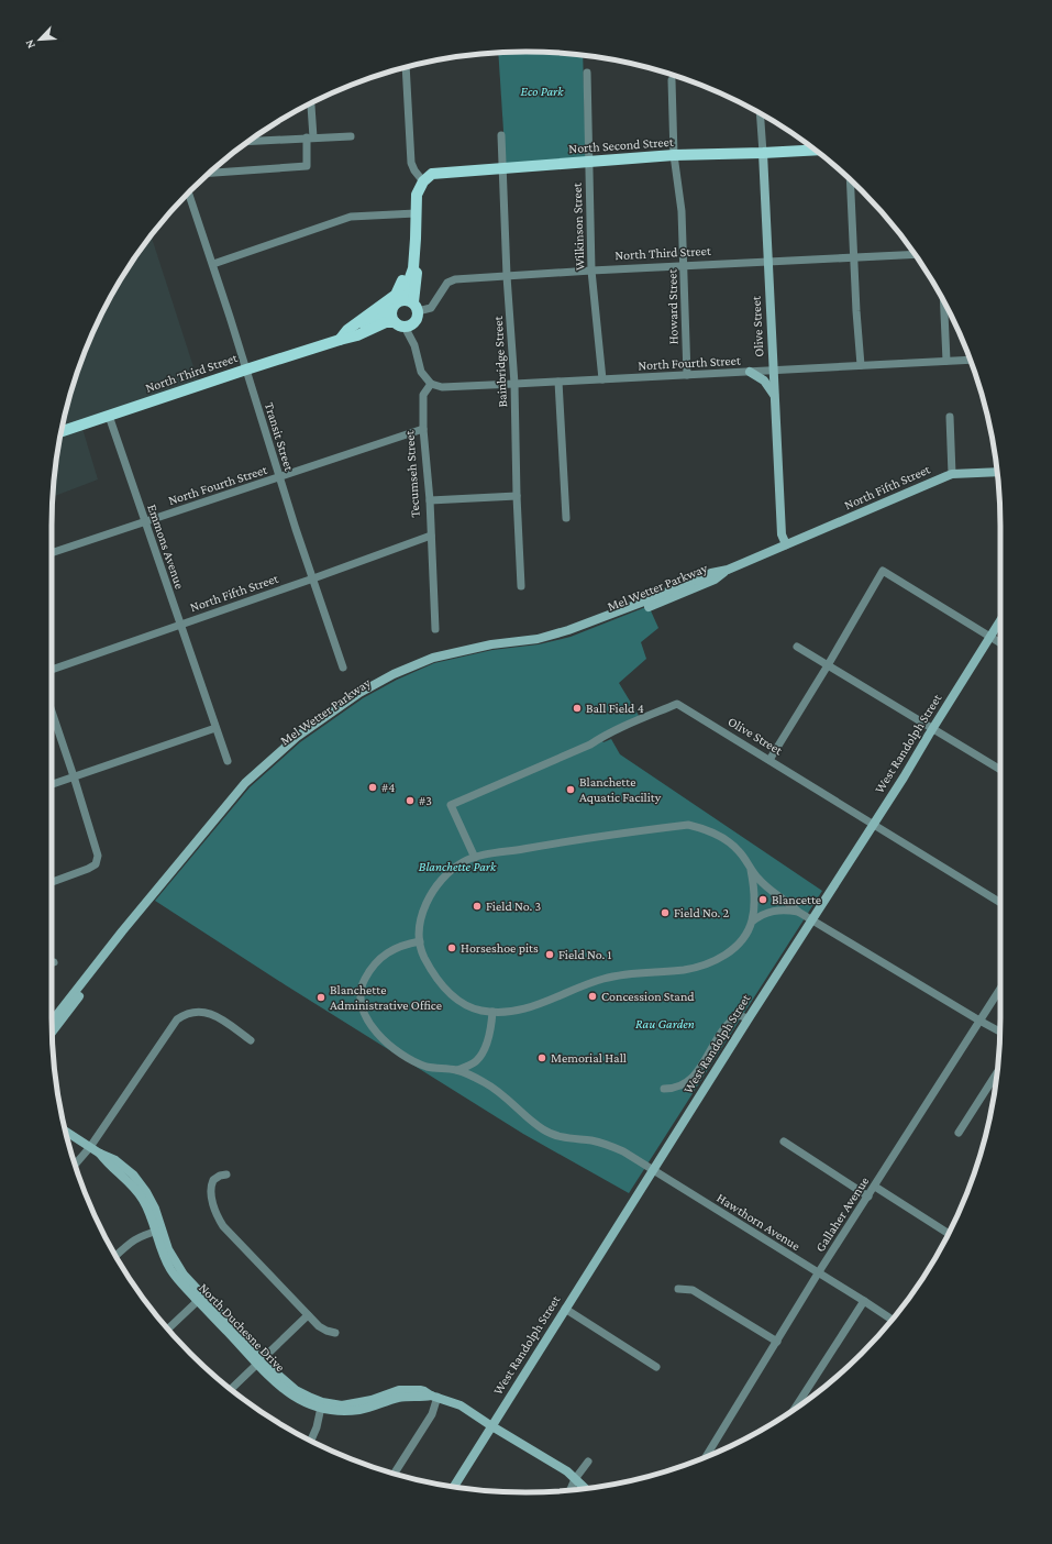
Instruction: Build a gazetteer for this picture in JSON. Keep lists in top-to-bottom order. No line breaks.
{"streets":{"main road":["North Second Street","North Third Street"],"street":["Wilkinson Street","Howard Street","Olive Street","Bainbridge Street","North Fourth Street","Transit Street","Tecumseh Street","North Fifth Street","Emmons Avenue","Mel Wetter Parkway","West Randolph Street","Gallaher Avenue","Hawthorn Avenue","North Duchesne Drive"]},"crossings":[["North Second Street","Wilkinson Street"],["North Second Street","Howard Street"],["North Second Street","Olive Street"],["North Second Street","Bainbridge Street"],["Wilkinson Street","North Third Street"],["Wilkinson Street","North Fourth Street"],["North Third Street","Howard Street"],["North Third Street","Olive Street"],["North Third Street","Bainbridge Street"],["North Third Street","Transit Street"],["North Third Street","Emmons Avenue"],["Howard Street","North Fourth Street"],["Olive Street","North Fourth Street"],["Olive Street","North Fifth Street"],["Olive Street","Mel Wetter Parkway"],["Olive Street","West Randolph Street"],["Bainbridge Street","North Fourth Street"],["North Fourth Street","Transit Street"],["North Fourth Street","Tecumseh Street"],["North Fourth Street","Emmons Avenue"],["Transit Street","North Fifth Street"],["Tecumseh Street","North Fifth Street"],["North Fifth Street","Emmons Avenue"],["North Fifth Street","Mel Wetter Parkway"],["West Randolph Street","Hawthorn Avenue"],["West Randolph Street","North Duchesne Drive"],["Gallaher Avenue","Hawthorn Avenue"]],"parks":["Eco Park","Blanchette Park","Rau Garden"],"places":["Ball Field 4","#4","Blanchette Aquatic Facility","#3","Blancette","Field No. 3","Field No. 2","Horseshoe pits","Field No. 1","Concession Stand","Blanchette Administrative Office","Memorial Hall"],"north":"bottom left"}
